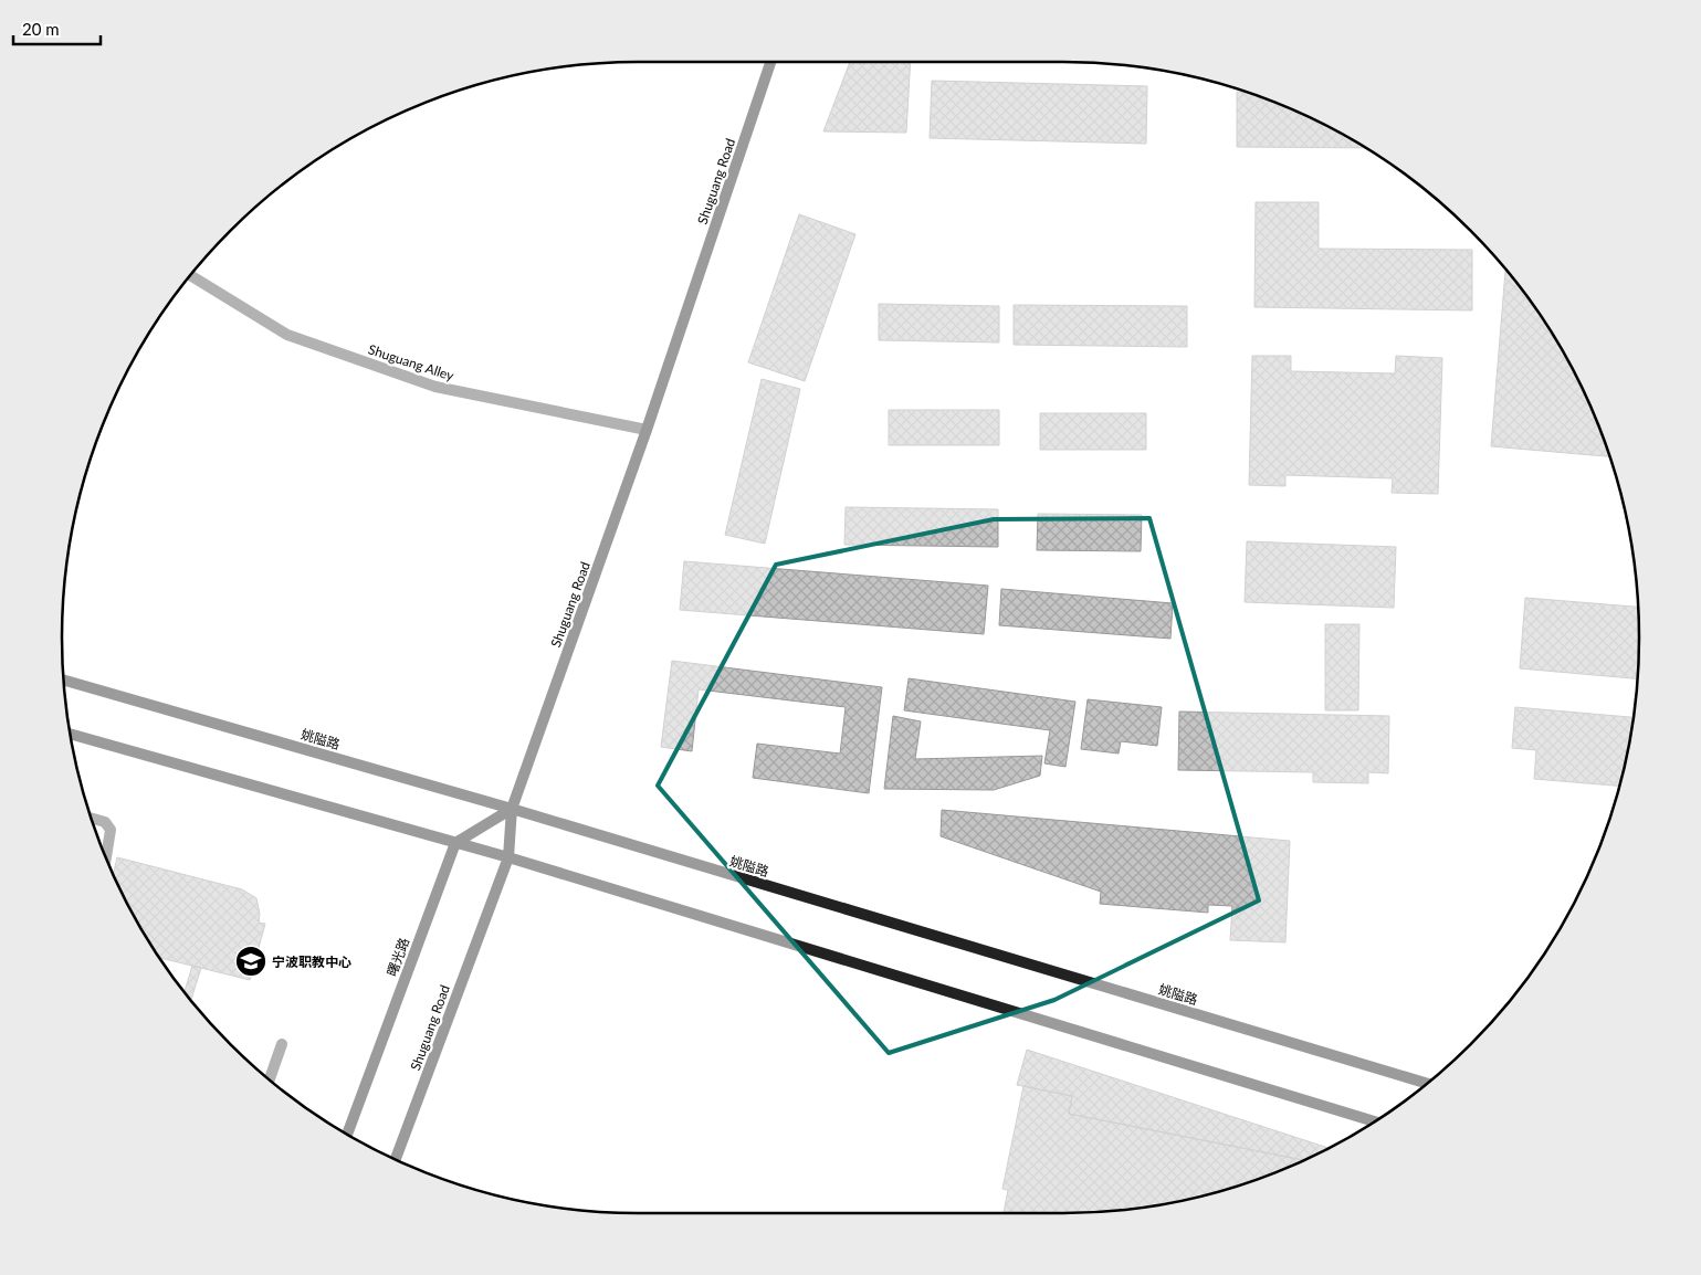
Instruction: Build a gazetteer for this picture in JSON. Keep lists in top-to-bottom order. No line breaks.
{"streets":{"main road":["Shuguang Road","姚隘路","曙光路"],"street":["Shuguang Alley"]},"crossings":[["Shuguang Road","Shuguang Alley"],["Shuguang Road","姚隘路"]],"places":{"school or university":["宁波职教中心"]},"scale_bar":"20 m"}
